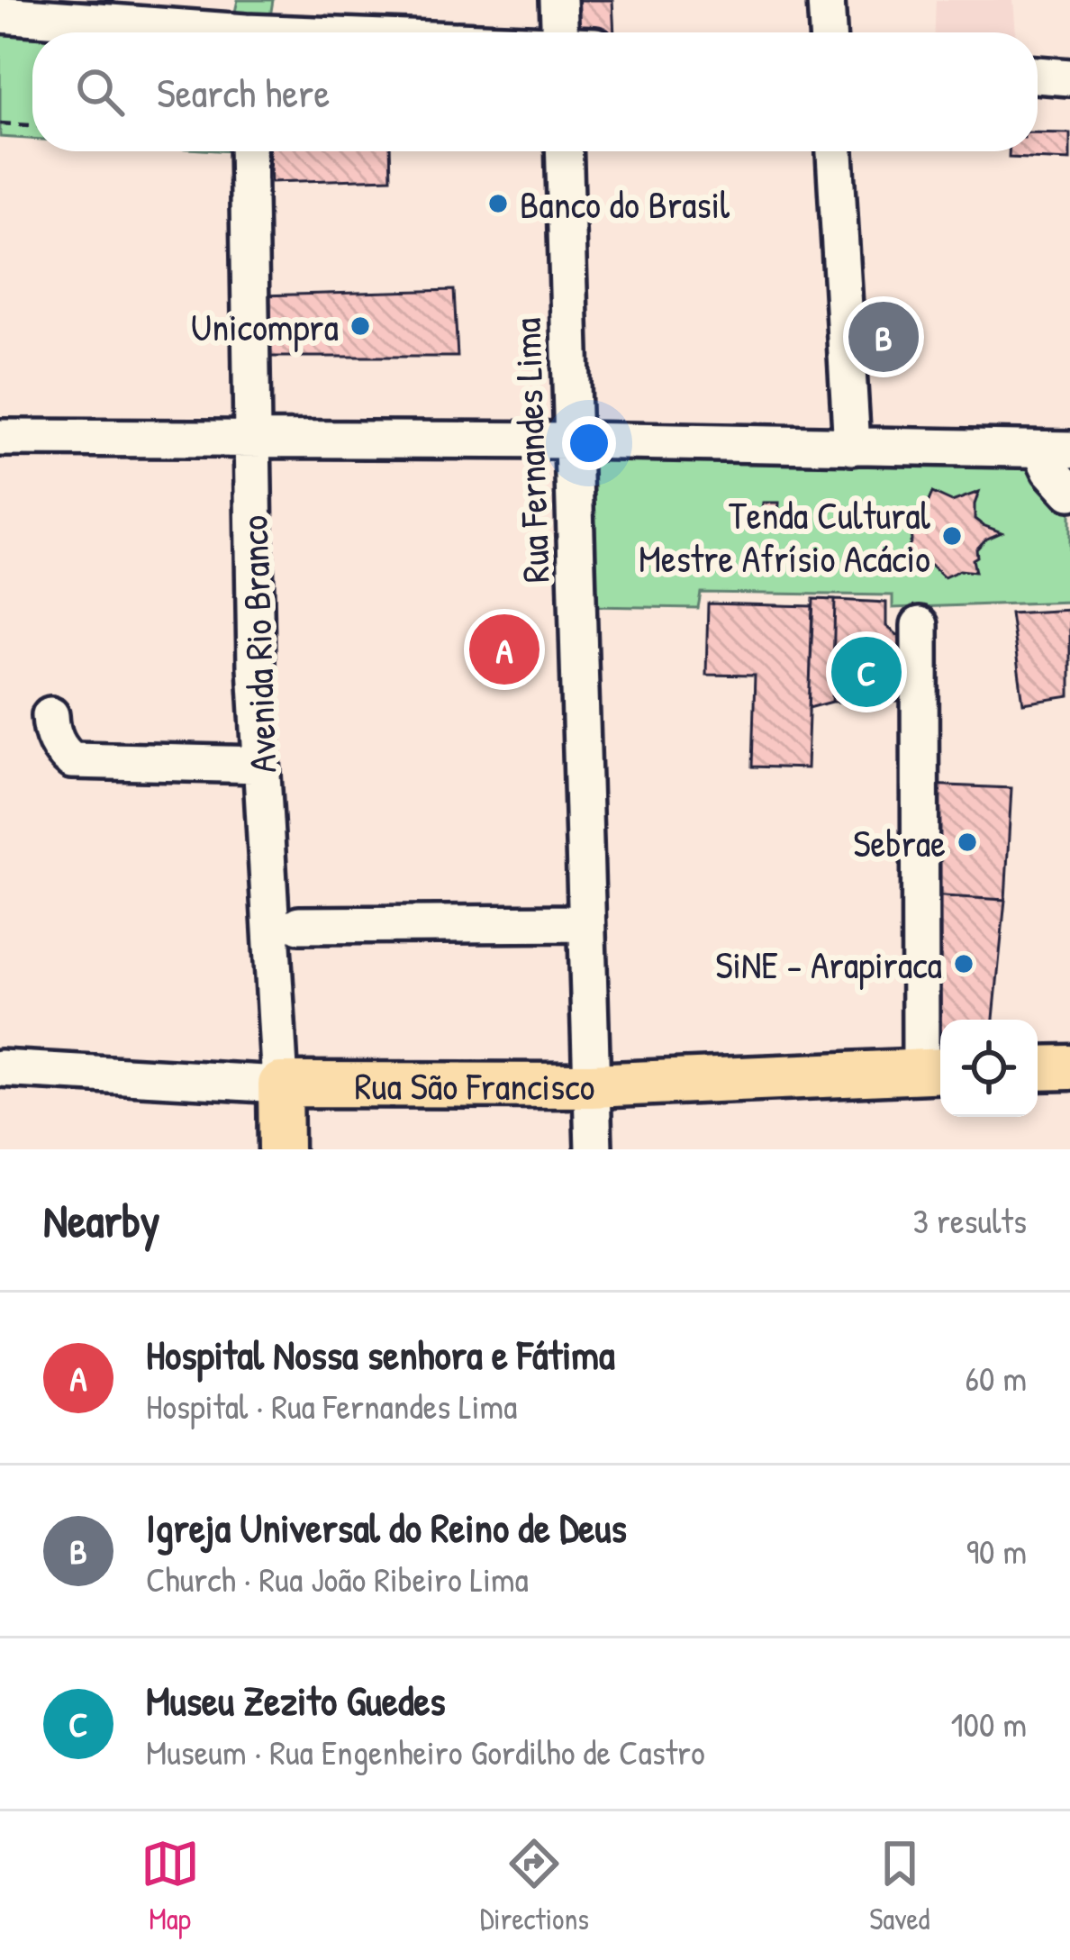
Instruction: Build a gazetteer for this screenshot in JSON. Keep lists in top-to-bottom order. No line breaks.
{"streets":{"main road":["Avenida Rio Branco","Rua São Francisco"],"street":["Rua Fernandes Lima"]},"crossings":[["Rua Fernandes Lima","Rua São Francisco"],["Avenida Rio Branco","Rua São Francisco"]],"places":["Banco do Brasil","Unicompra","Tenda Cultural Mestre Afrísio Acácio","Sebrae","SiNE - Arapiraca"],"page":{"search":"Search here","pins":["B","A","C"],"heading":["Nearby","3 results"],"list":[{"mark":"A","name":"Hospital Nossa senhora e Fátima","note":"Hospital · Rua Fernandes Lima","value":"60 m"},{"mark":"B","name":"Igreja Universal do Reino de Deus","note":"Church · Rua João Ribeiro Lima","value":"90 m"},{"mark":"C","name":"Museu Zezito Guedes","note":"Museum · Rua Engenheiro Gordilho de Castro","value":"100 m"}],"nav":["Map","Directions","Saved"]}}
